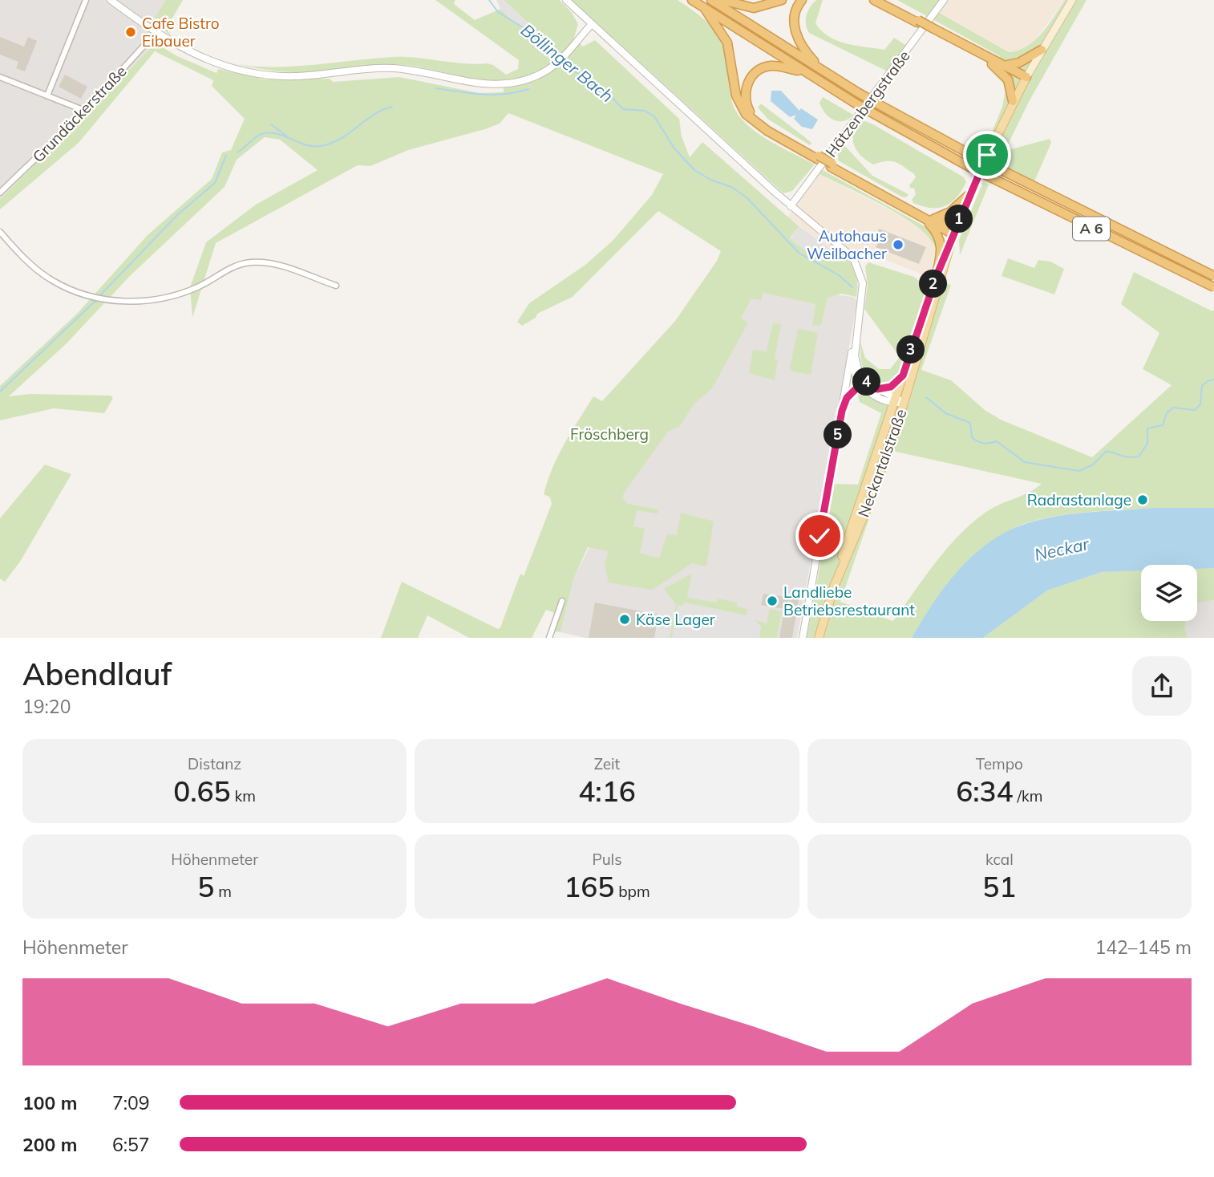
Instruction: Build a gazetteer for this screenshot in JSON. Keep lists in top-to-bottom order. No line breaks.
{"streets":{"highway":["A 6"],"main road":["Neckartalstraße"],"street":["Hätzenbergstraße","Grundäckerstraße"]},"water":["Böllinger Bach","Neckar"],"parks":["Fröschberg"],"places":["Cafe Bistro Eibauer","Autohaus Weilbacher","Radrastanlage","Landliebe Betriebsrestaurant","Käse Lager"],"page":{"pins":["1","2","3","4","5"],"heading":["Abendlauf","19:20"],"stats":[["Distanz","0.65 km"],["Zeit","4:16"],["Tempo","6:34 /km"],["Höhenmeter","5 m"],["Puls","165 bpm"],["kcal","51"]],"chart":["Höhenmeter","142–145 m"],"list":[{"name":"100 m","note":"7:09"},{"name":"200 m","note":"6:57"}]}}
